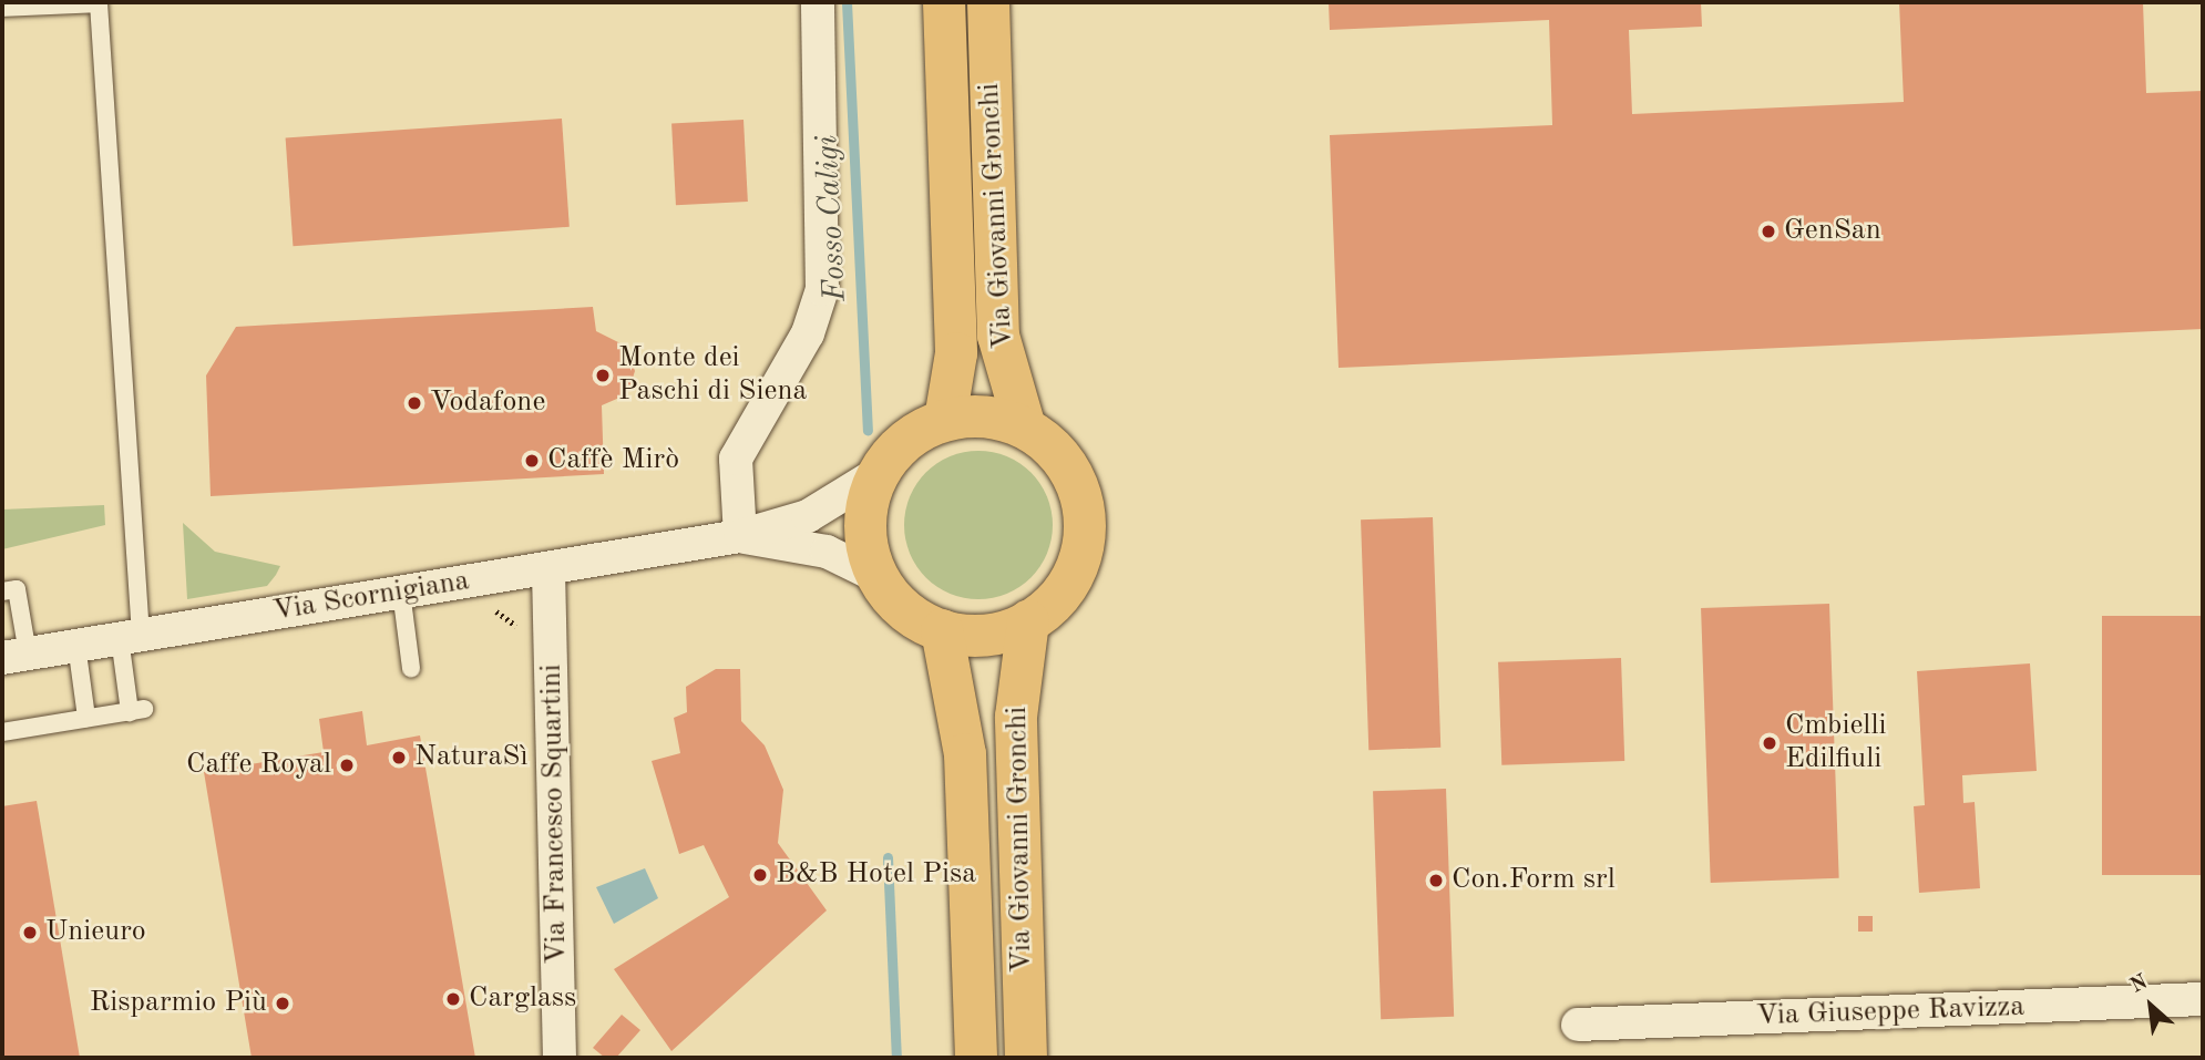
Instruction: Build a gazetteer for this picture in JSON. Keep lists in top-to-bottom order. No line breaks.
{"streets":{"main road":["Via Giovanni Gronchi"],"street":["Via Scornigiana","Via Francesco Squartini","Via Giuseppe Ravizza"]},"crossings":[["Via Giovanni Gronchi","Via Scornigiana"],["Via Scornigiana","Via Francesco Squartini"]],"water":["Fosso Caligi"],"places":["GenSan","Monte dei Paschi di Siena","Vodafone","Caffè Mirò","Cmbielli Edilfiuli","NaturaSì","Caffe Royal","B&B Hotel Pisa","Con.Form srl","Unieuro","Carglass","Risparmio Più"],"north":"top left"}
